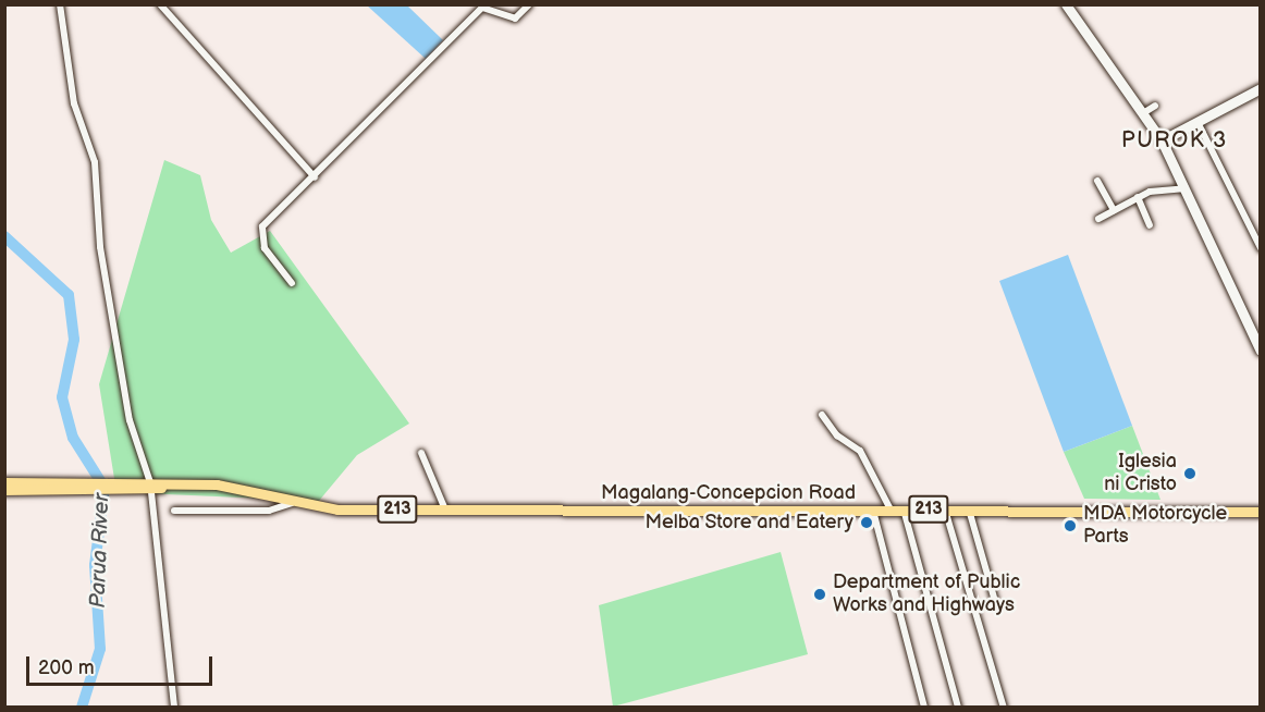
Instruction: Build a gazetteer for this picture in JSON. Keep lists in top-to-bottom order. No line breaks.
{"streets":{"main road":["Magalang-Concepcion Road","213"]},"districts":["PUROK 3"],"water":["Parua River"],"places":["Iglesia ni Cristo","Melba Store and Eatery","MDA Motorcycle Parts","Department of Public Works and Highways"],"scale_bar":"200 m"}
